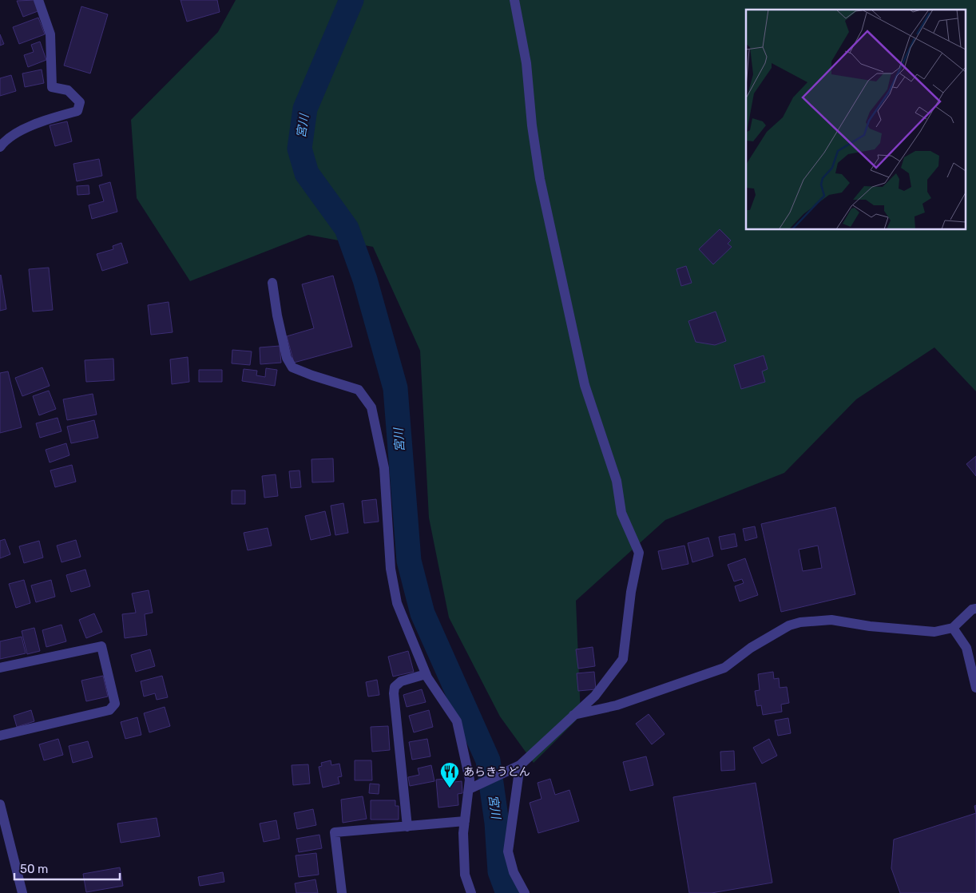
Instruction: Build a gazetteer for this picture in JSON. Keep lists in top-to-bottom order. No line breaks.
{"water":["宮川"],"places":{"restaurant":["あらきうどん"]},"scale_bar":"50 m"}
